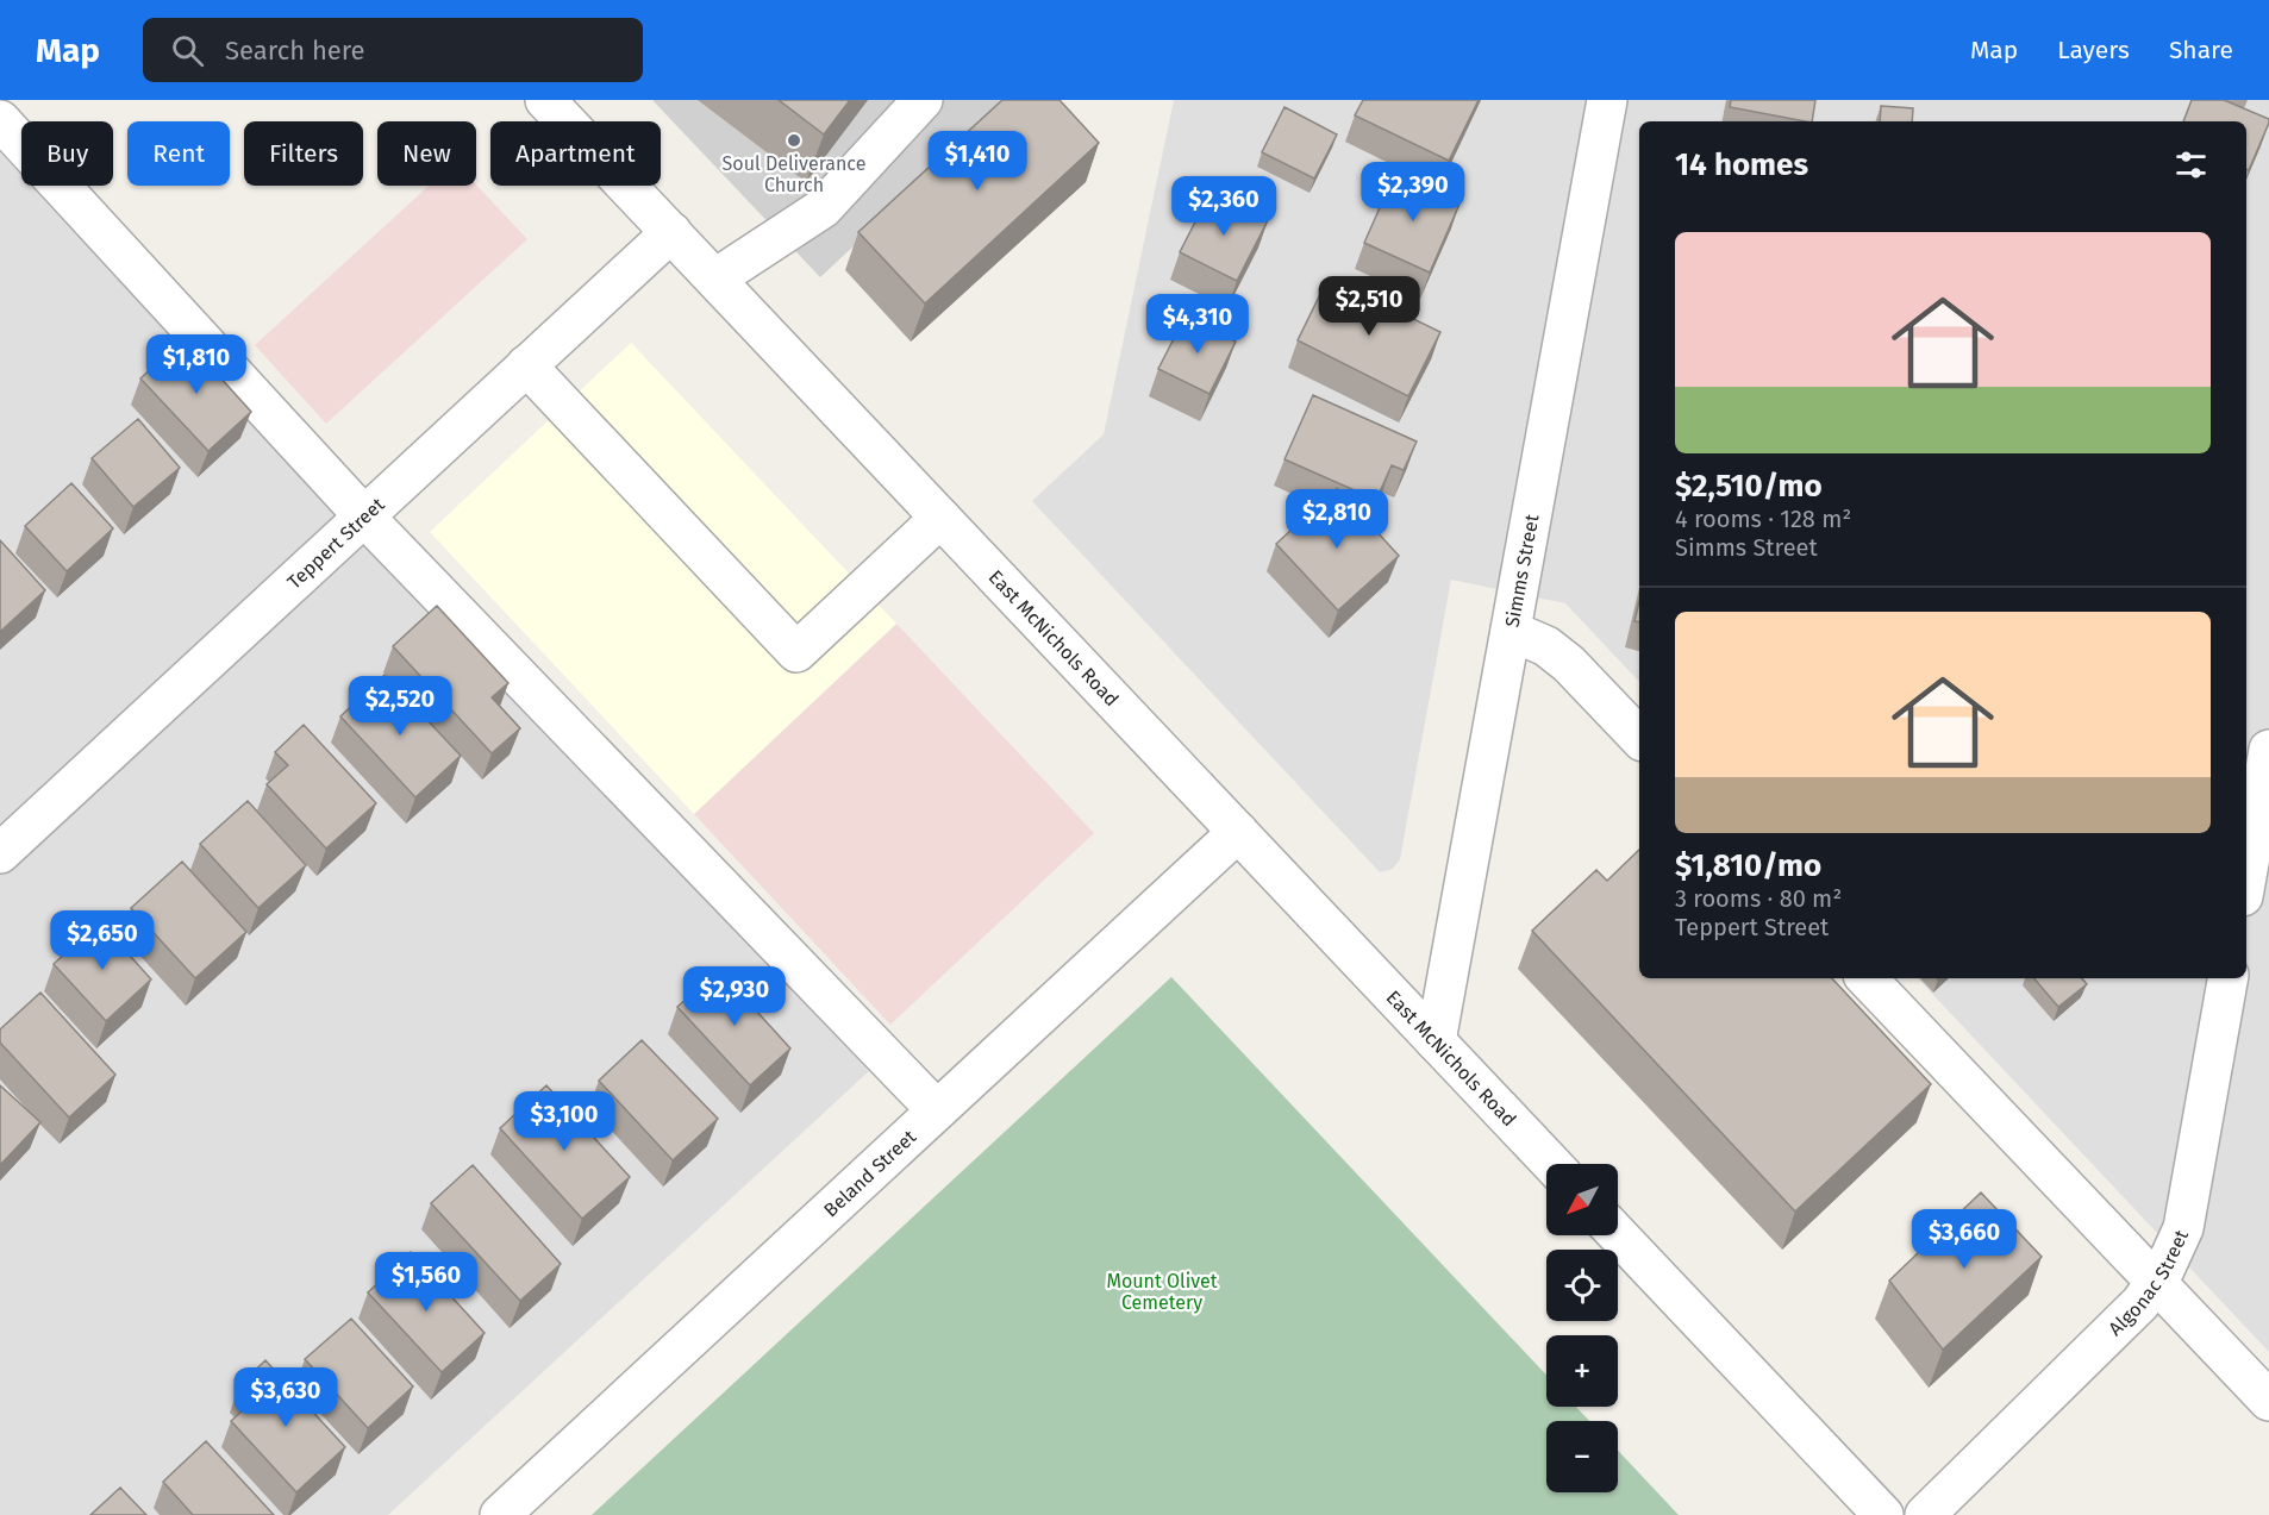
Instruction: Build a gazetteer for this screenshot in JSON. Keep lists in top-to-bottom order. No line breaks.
{"streets":{"street":["Teppert Street","Simms Street","East McNichols Road","Beland Street","Algonac Street"]},"crossings":[["Teppert Street","East McNichols Road"],["Simms Street","East McNichols Road"],["East McNichols Road","Beland Street"]],"parks":["Mount Olivet Cemetery"],"places":["Soul Deliverance Church"],"north":"bottom left","page":{"header":"Map","search":"Search here","nav":["Map","Layers","Share"],"chip":["Buy","Rent","Filters","New","Apartment"],"heading":"14 homes","price":["$1,410","$2,390","$2,360","$2,510","$4,310","$1,810","$2,810","$2,520","$2,650","$2,930","$3,100","$3,660","$1,560","$3,630"],"list":[{"name":"$2,510/mo","note":"4 rooms · 128 m² · Simms Street"},{"name":"$1,810/mo","note":"3 rooms · 80 m² · Teppert Street"}],"map_buttons":["+","−"]}}
